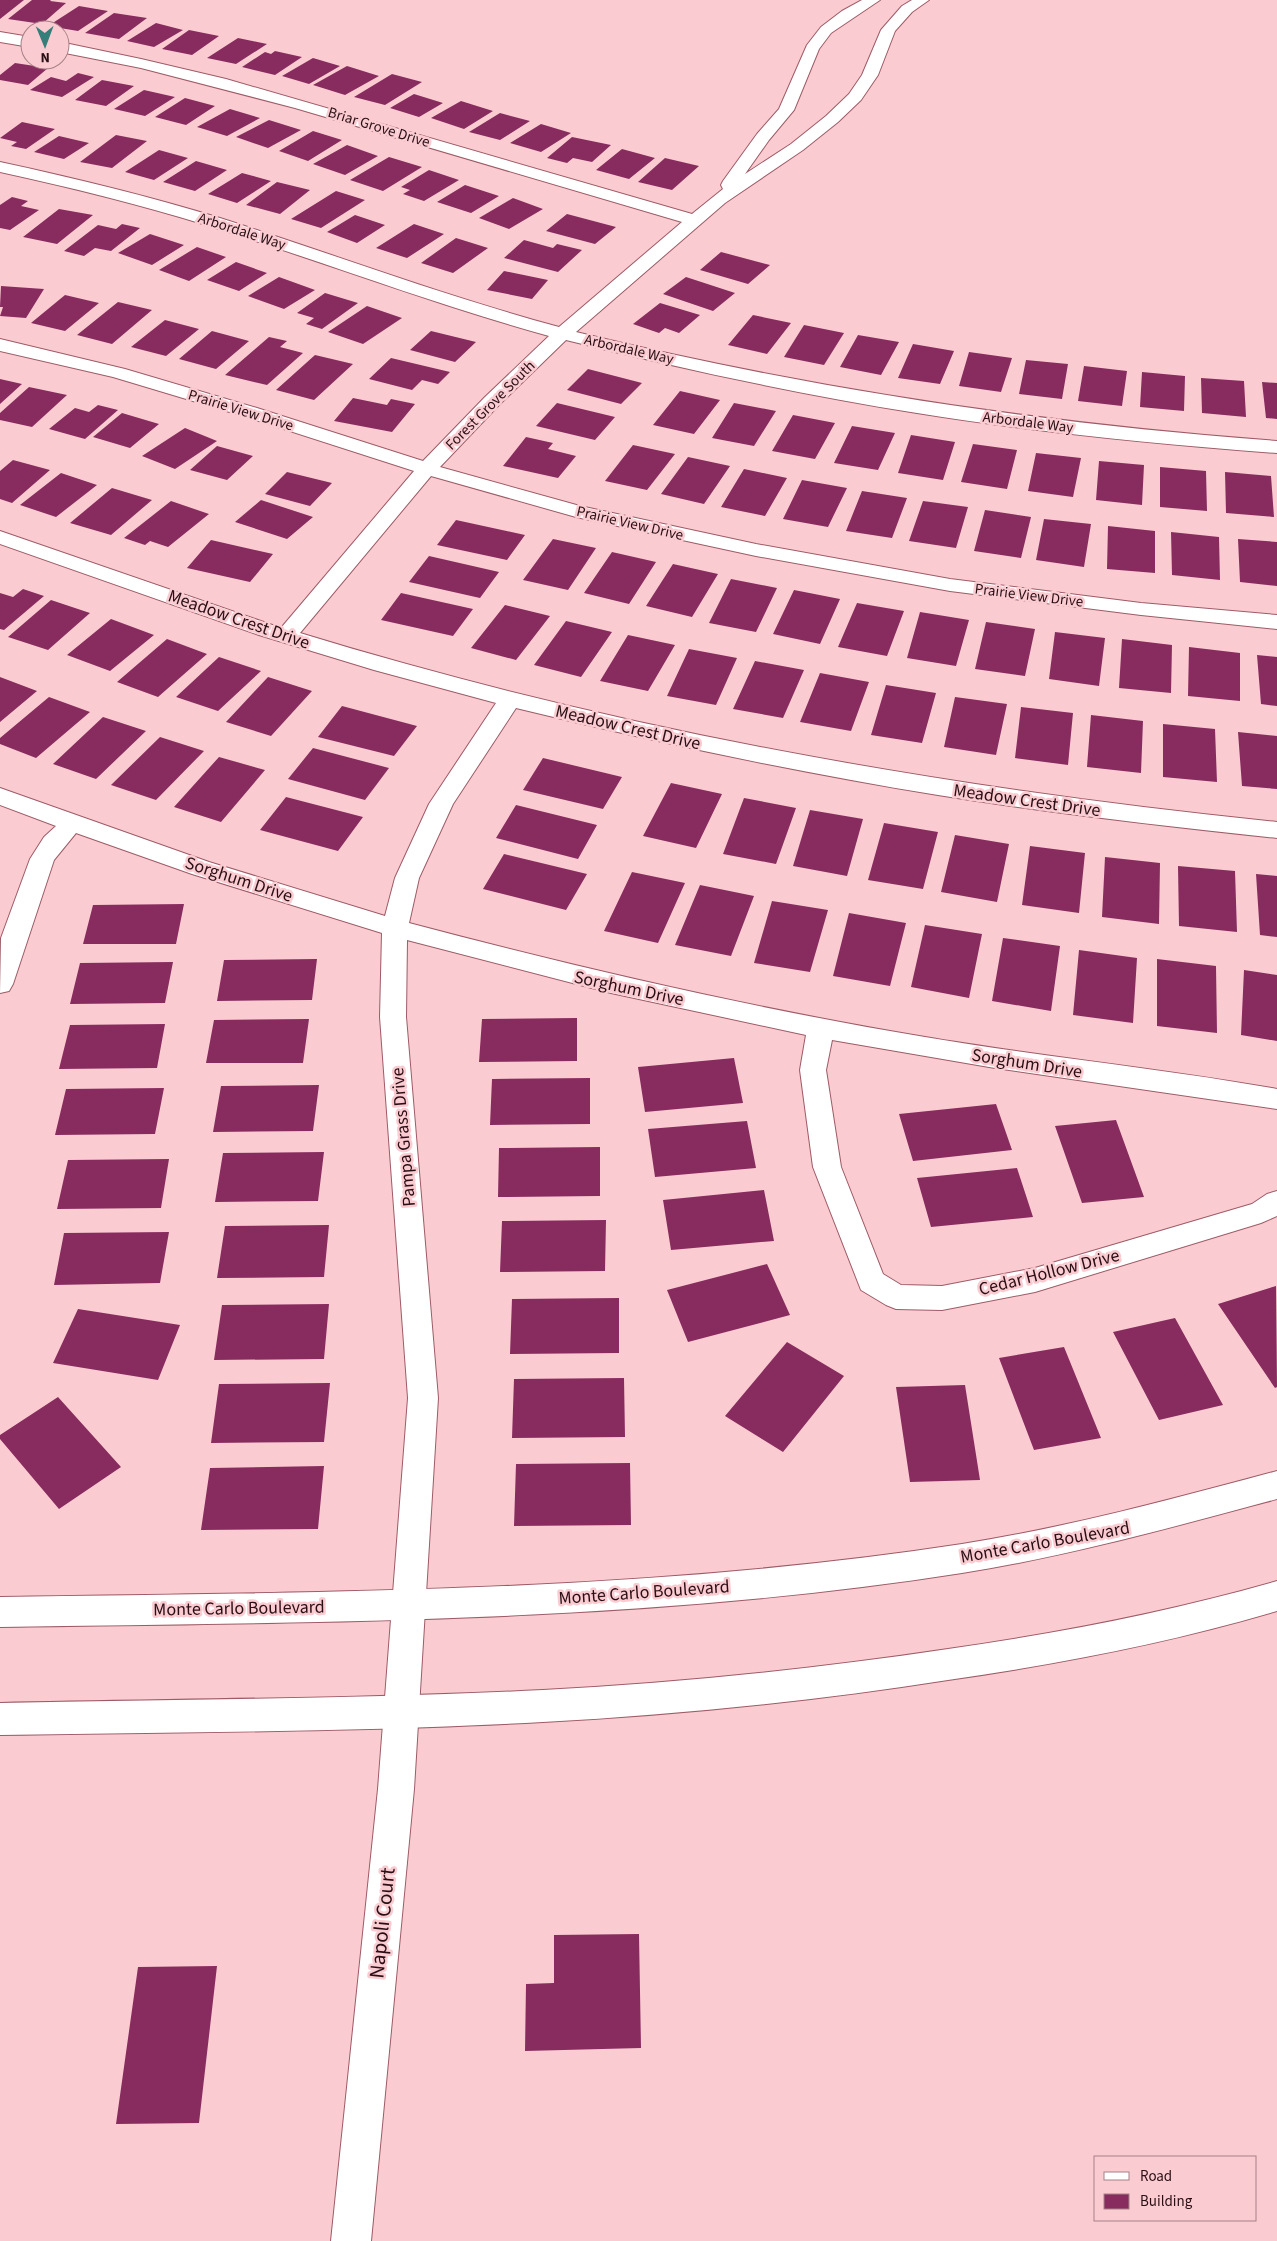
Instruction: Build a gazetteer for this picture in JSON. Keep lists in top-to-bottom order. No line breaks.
{"streets":{"street":["Briar Grove Drive","Arbordale Way","Forest Grove South","Prairie View Drive","Meadow Crest Drive","Sorghum Drive","Pampa Grass Drive","Cedar Hollow Drive","Monte Carlo Boulevard","Napoli Court"]},"crossings":[["Briar Grove Drive","Forest Grove South"],["Arbordale Way","Forest Grove South"],["Forest Grove South","Prairie View Drive"],["Forest Grove South","Meadow Crest Drive"],["Meadow Crest Drive","Pampa Grass Drive"],["Sorghum Drive","Pampa Grass Drive"],["Sorghum Drive","Cedar Hollow Drive"],["Pampa Grass Drive","Monte Carlo Boulevard"],["Pampa Grass Drive","Napoli Court"],["Monte Carlo Boulevard","Napoli Court"]],"legend":["Road","Building"],"north":"bottom"}
